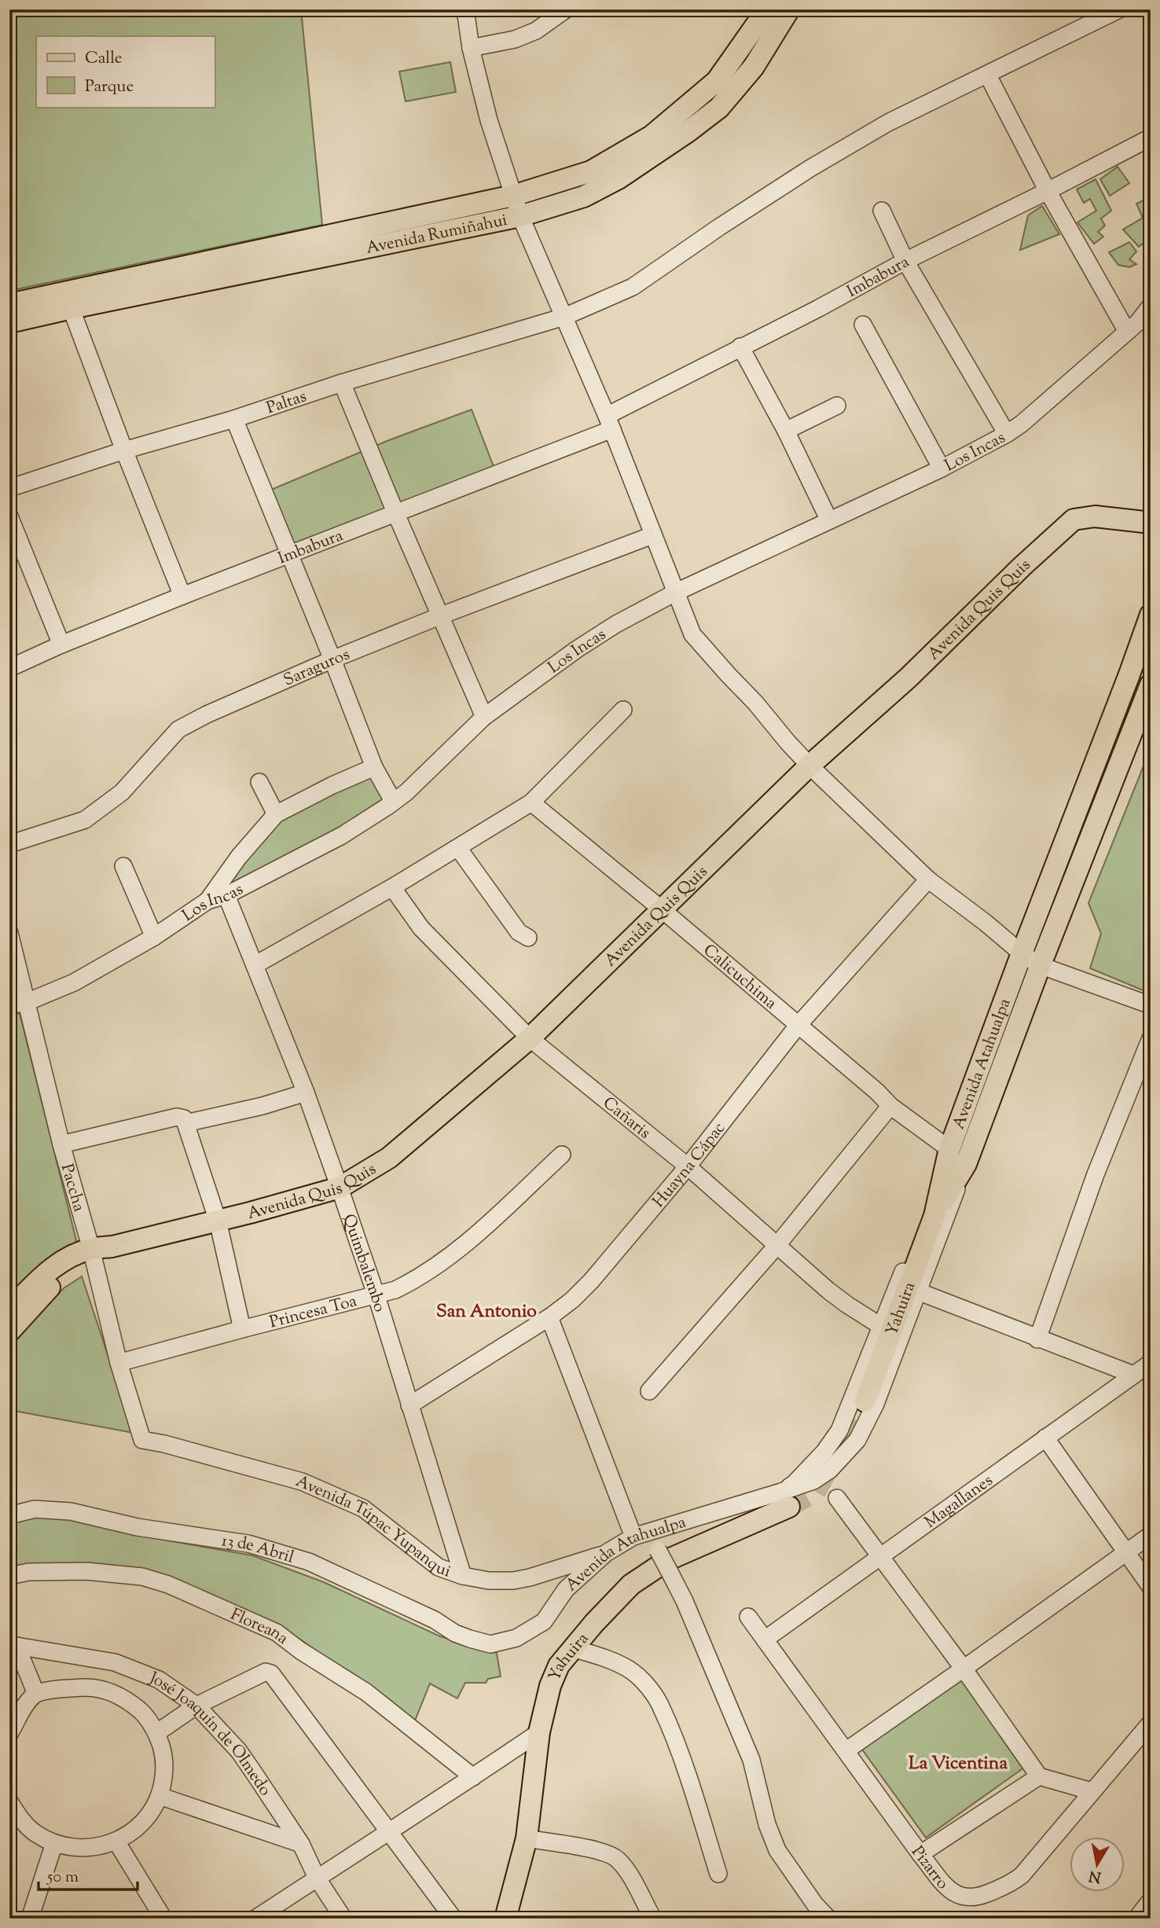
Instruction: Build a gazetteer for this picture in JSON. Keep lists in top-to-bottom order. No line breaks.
{"streets":{"main road":["Avenida Rumiñahui","Avenida Quis Quis","Avenida Atahualpa","Yahuira"],"street":["Imbabura","Paltas","Los Incas","Saraguros","Calicuchima","Cañaris","Huayna Cápac","Paccha","Quimbalembo","Princesa Toa","Magallanes","Avenida Túpac Yupanqui","13 de Abril","Floreana","José Joaquín de Olmedo","Pizarro"]},"crossings":[["Los Incas","Paccha"],["Los Incas","Quimbalembo"],["Avenida Quis Quis","Calicuchima"],["Avenida Quis Quis","Cañaris"],["Avenida Quis Quis","Paccha"],["Avenida Quis Quis","Quimbalembo"],["Calicuchima","Avenida Atahualpa"],["Calicuchima","Huayna Cápac"],["Calicuchima","Yahuira"],["Avenida Atahualpa","Cañaris"],["Avenida Atahualpa","Yahuira"],["Avenida Atahualpa","Avenida Túpac Yupanqui"],["Avenida Atahualpa","13 de Abril"],["Cañaris","Huayna Cápac"],["Huayna Cápac","Quimbalembo"],["Paccha","Princesa Toa"],["Paccha","Avenida Túpac Yupanqui"],["Quimbalembo","Princesa Toa"],["Quimbalembo","Avenida Túpac Yupanqui"],["Magallanes","Pizarro"]],"districts":["San Antonio","La Vicentina"],"legend":["Calle","Parque"],"scale_bar":"50 m","north":"bottom"}
